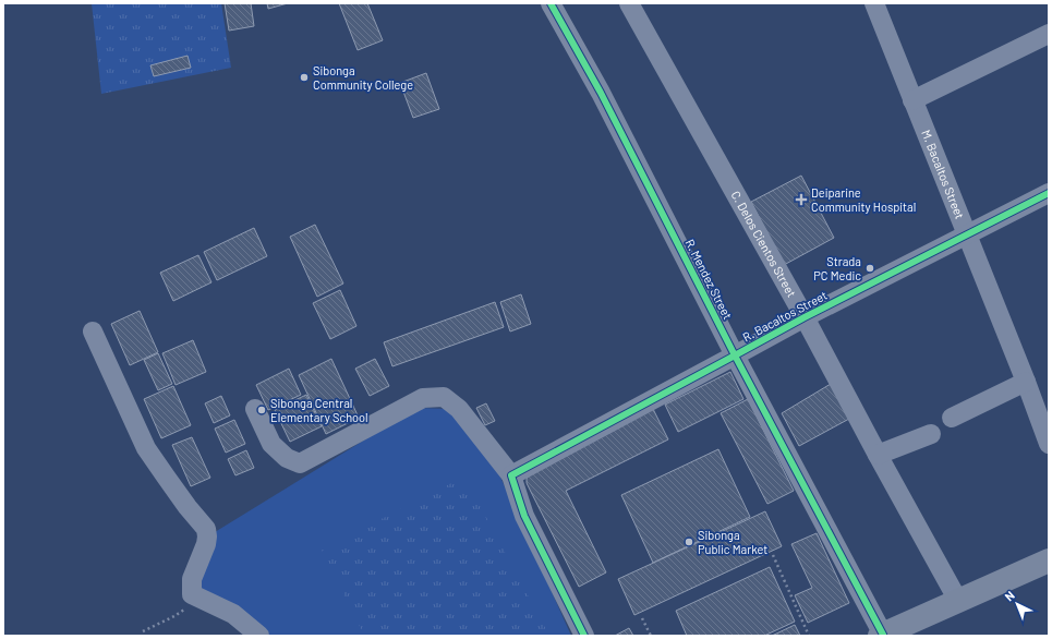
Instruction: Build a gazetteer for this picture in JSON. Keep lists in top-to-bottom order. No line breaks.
{"streets":{"street":["M. Bacaltos Street","C. Delos Cientos Street","R. Mendez Street","R. Bacaltos Street"]},"crossings":[["M. Bacaltos Street","R. Bacaltos Street"],["C. Delos Cientos Street","R. Bacaltos Street"],["R. Mendez Street","R. Bacaltos Street"]],"places":{"other":["Sibonga Community College","Strada PC Medic","Sibonga Central Elementary School","Sibonga Public Market"],"health":["Deiparine Community Hospital"]},"north":"top left"}
